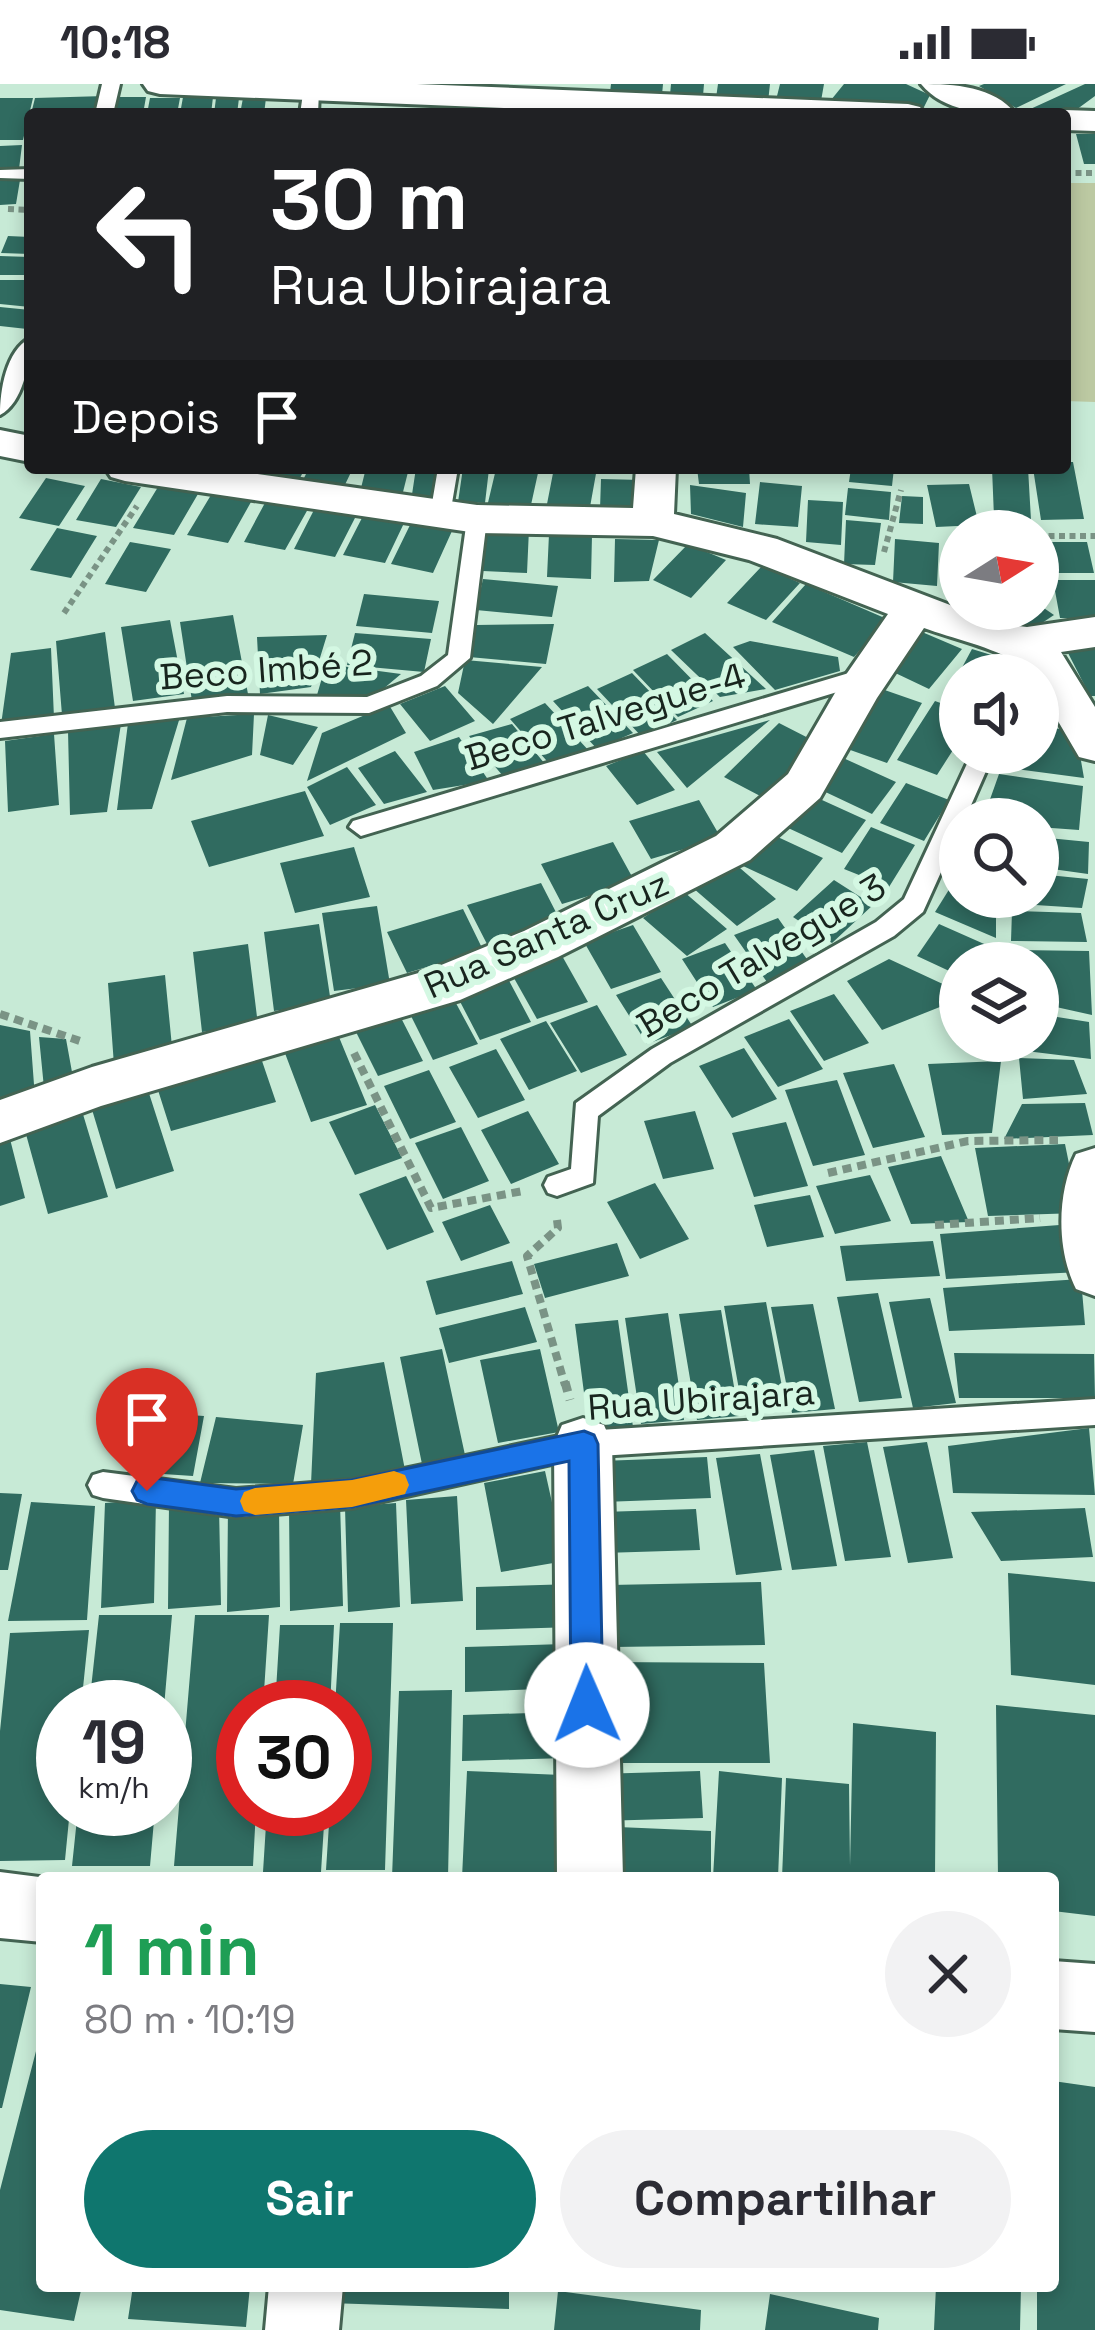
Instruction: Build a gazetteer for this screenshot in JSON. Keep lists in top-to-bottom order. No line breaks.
{"streets":{"street":["Rua Santa Cruz"],"lane":["Beco Imbé 2","Beco Talvegue-4","Beco Talvegue 3","Rua Ubirajara"]},"crossings":[["Beco Talvegue-4","Rua Santa Cruz"]],"north":"right","page":{"status":"10:18","turn":["30 m","Rua Ubirajara"],"then":"Depois","speed":"19 km/h","limit":"30","heading":["1 min","80 m · 10:19"],"buttons":["Sair","Compartilhar"]}}
